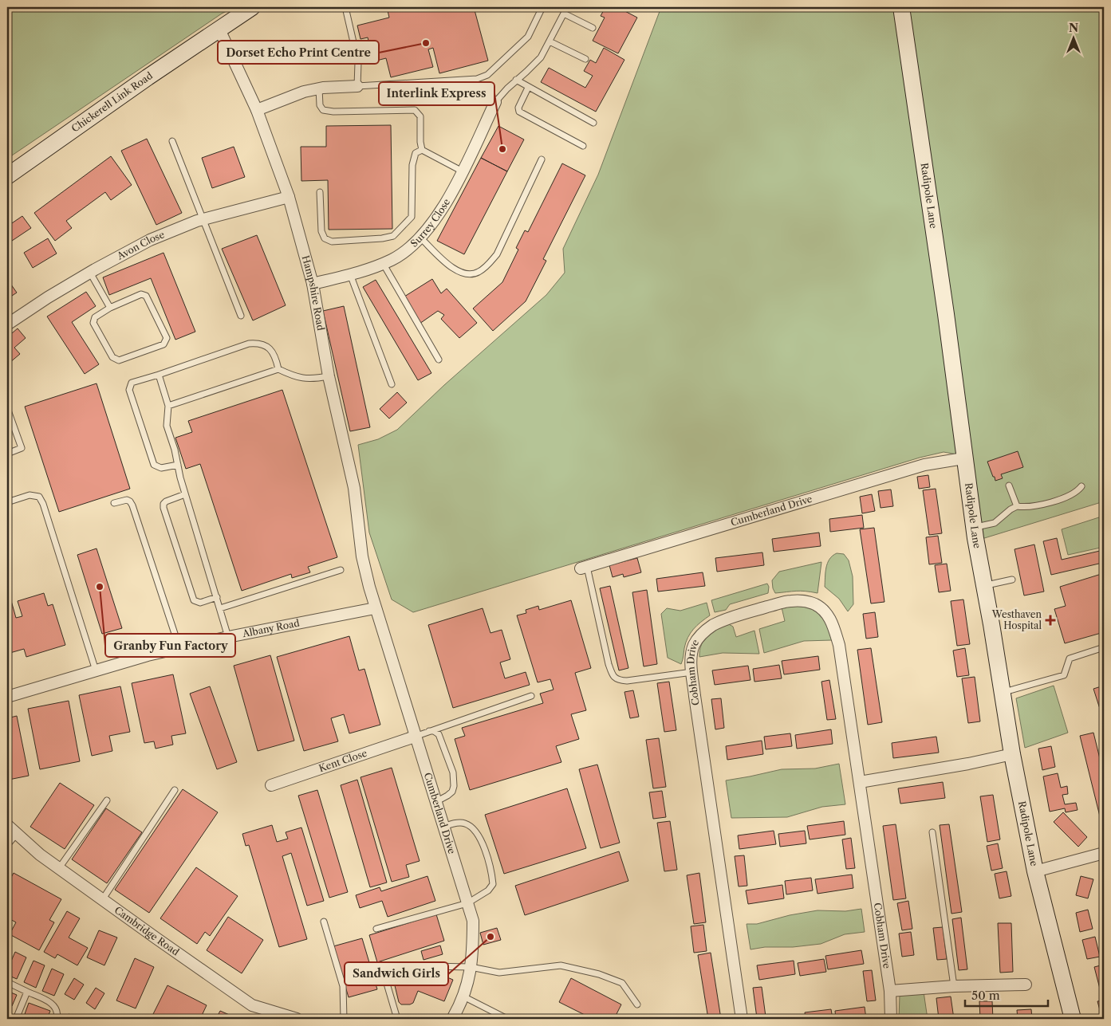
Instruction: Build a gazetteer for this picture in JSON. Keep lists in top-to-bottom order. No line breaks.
{"streets":{"main road":["Chickerell Link Road","Radipole Lane"],"street":["Surrey Close","Avon Close","Hampshire Road","Cumberland Drive","Albany Road","Cobham Drive","Kent Close","Cambridge Road"]},"crossings":[["Chickerell Link Road","Hampshire Road"],["Radipole Lane","Cumberland Drive"],["Surrey Close","Hampshire Road"],["Avon Close","Hampshire Road"],["Hampshire Road","Cumberland Drive"],["Hampshire Road","Albany Road"],["Cumberland Drive","Albany Road"],["Cumberland Drive","Kent Close"]],"places":{"other":["Dorset Echo Print Centre","Interlink Express","Granby Fun Factory","Sandwich Girls"],"health":["Westhaven Hospital"]},"scale_bar":"50 m","north":"top"}
